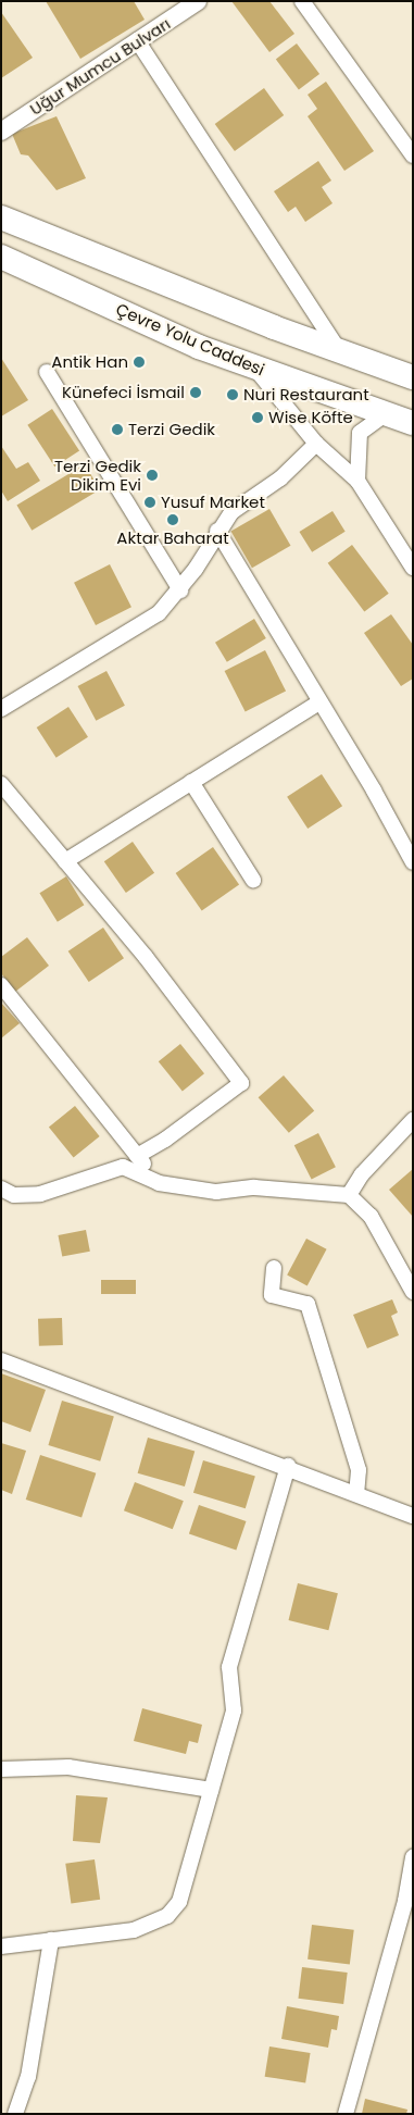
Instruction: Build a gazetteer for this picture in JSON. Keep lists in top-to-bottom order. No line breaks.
{"streets":{"highway":["Çevre Yolu Caddesi"],"street":["Uğur Mumcu Bulvarı"]},"places":["Antik Han","Künefeci İsmail","Nuri Restaurant","Wise Köfte","Terzi Gedik","Terzi Gedik Dikim Evi","Yusuf Market","Aktar Baharat"]}
